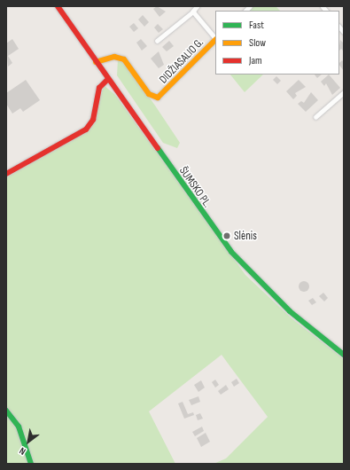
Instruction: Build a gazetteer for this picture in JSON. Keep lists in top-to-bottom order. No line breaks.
{"streets":{"main road":["DIDŽIASALIO G.","ŠUMSKO PL."]},"crossings":[["DIDŽIASALIO G.","ŠUMSKO PL."]],"places":["Slėnis"],"legend":["Fast","Slow","Jam"],"north":"bottom left"}
